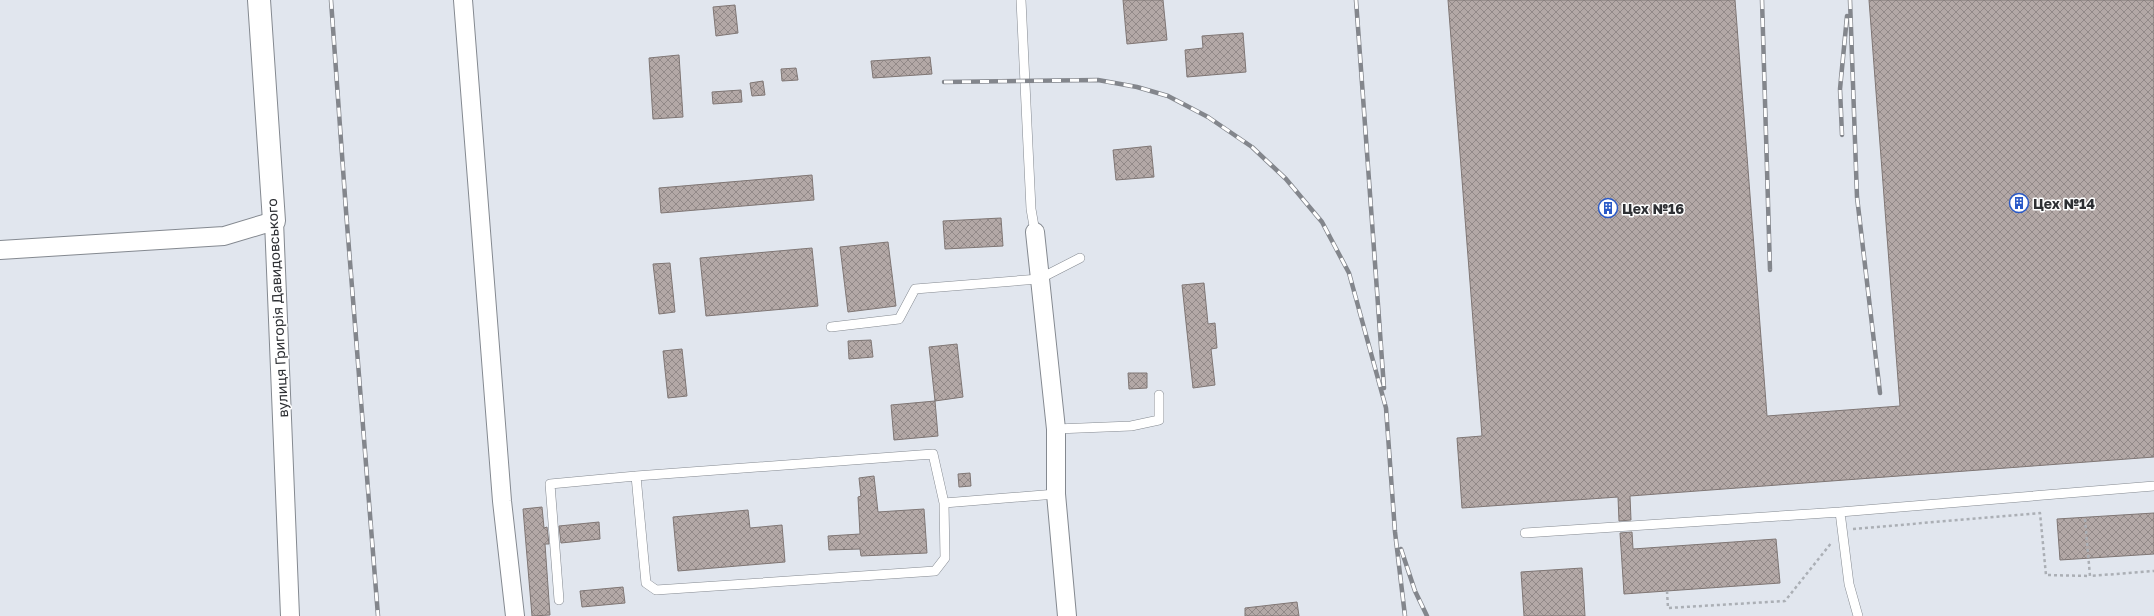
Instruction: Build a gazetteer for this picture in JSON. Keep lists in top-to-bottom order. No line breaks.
{"streets":{"street":["вулиця Григорія Давидовського"]},"places":{"building":["Цех №14","Цех №16"]}}
